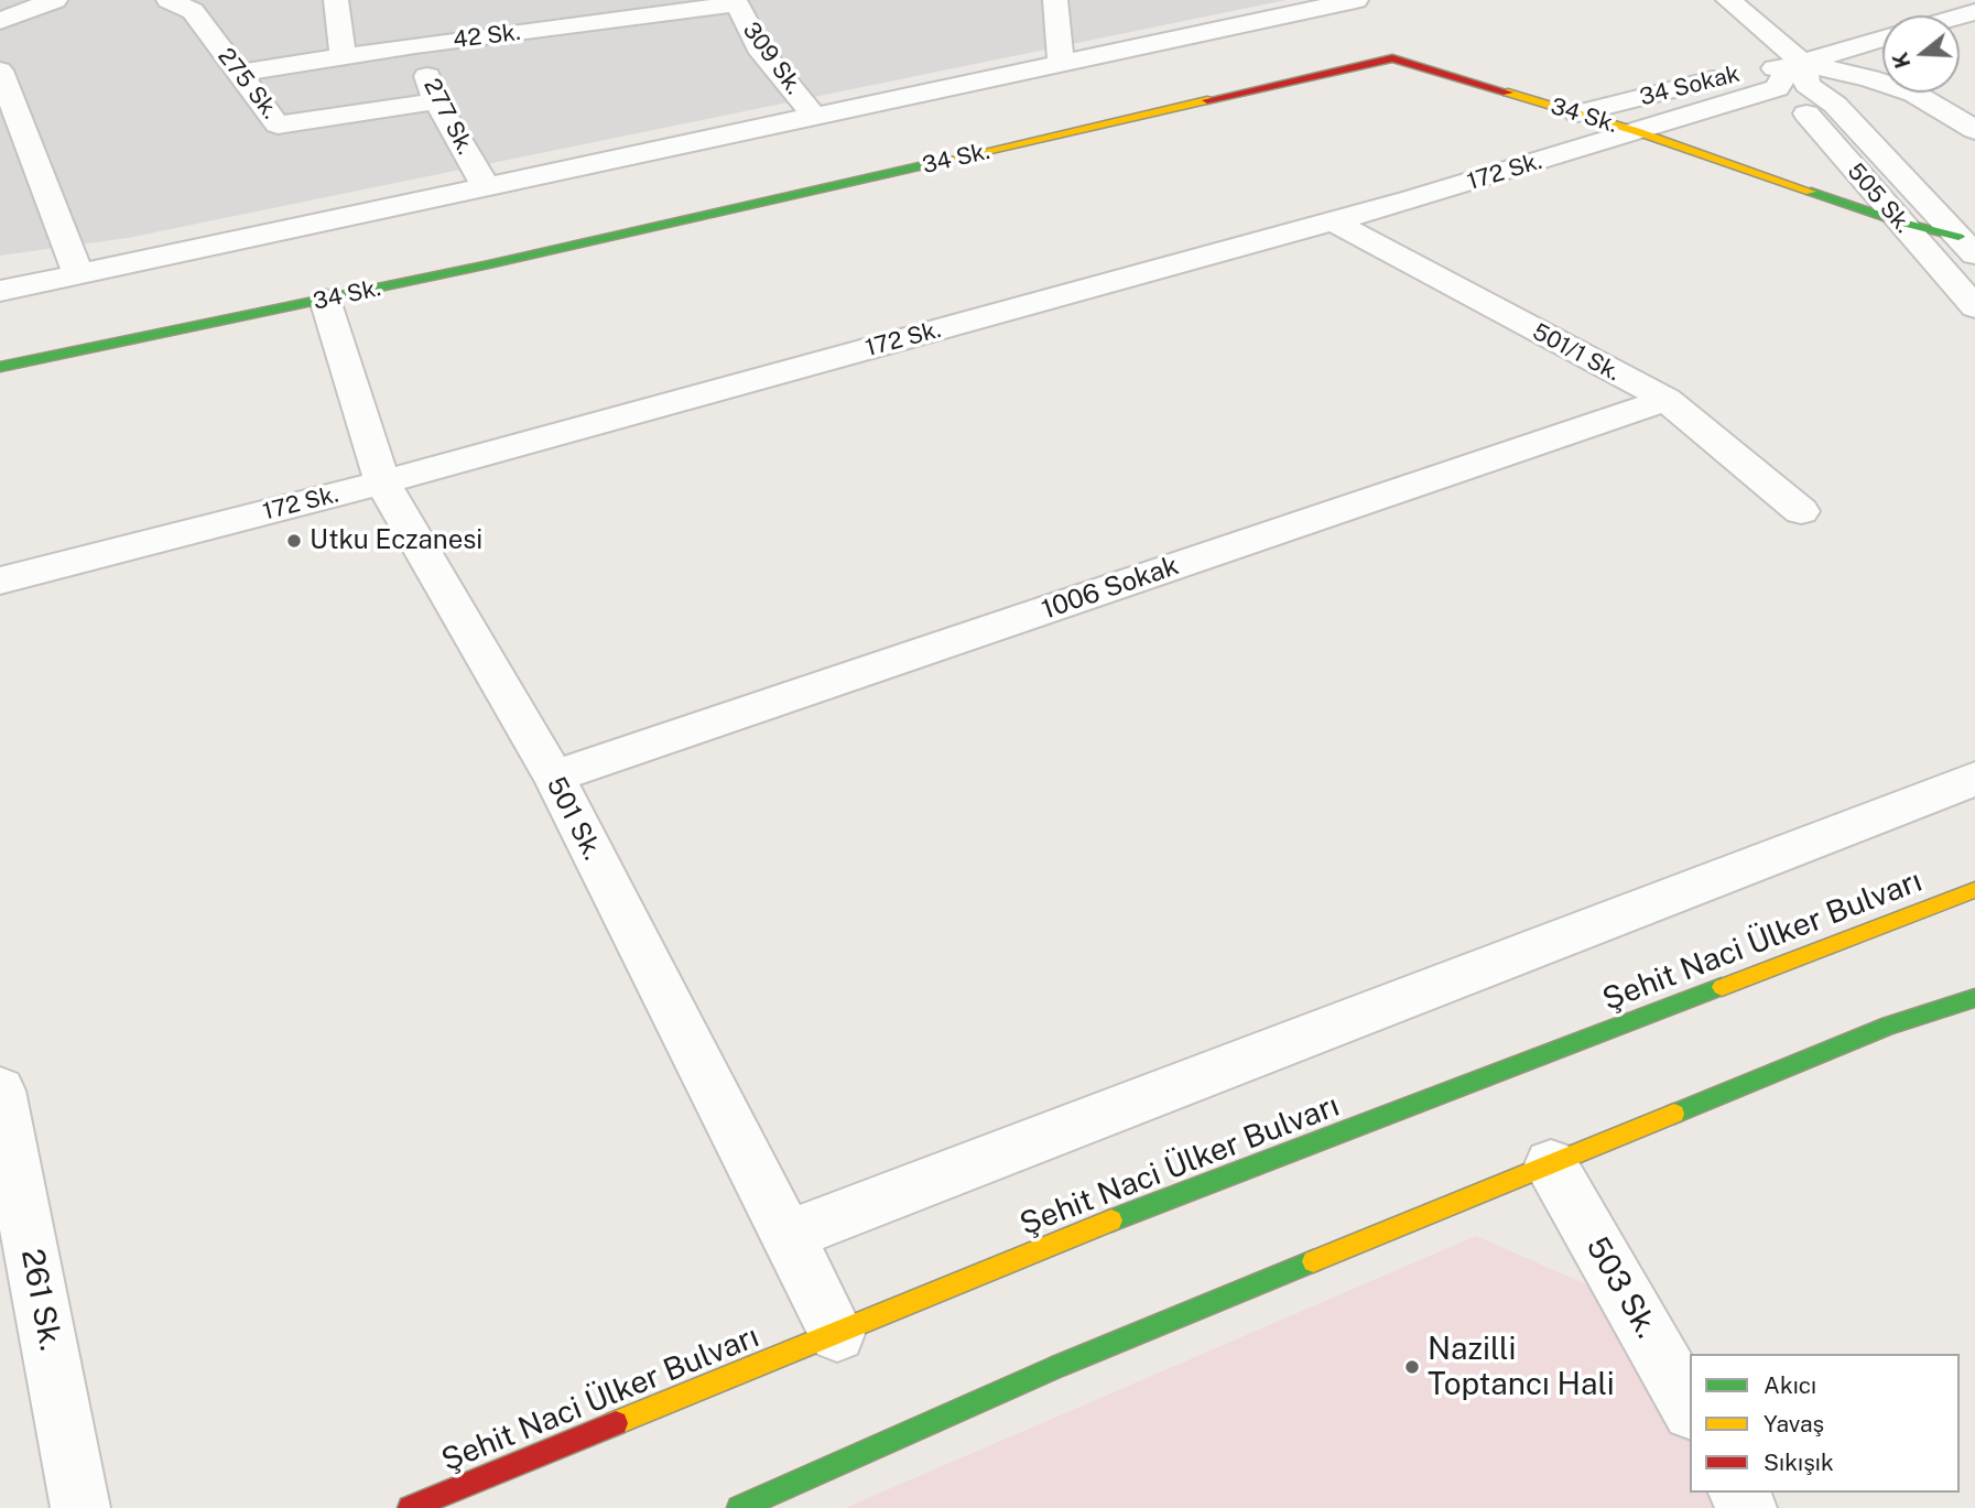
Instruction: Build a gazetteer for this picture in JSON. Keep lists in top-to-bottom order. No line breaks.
{"streets":{"street":["42 Sk.","309 Sk.","275 Sk.","34 Sokak","34 Sk.","277 Sk.","172 Sk.","505 Sk.","501/1 Sk.","1006 Sokak","501 Sk.","Şehit Naci Ülker Bulvarı","503 Sk.","261 Sk."]},"crossings":[["42 Sk.","309 Sk."],["42 Sk.","275 Sk."],["42 Sk.","277 Sk."],["275 Sk.","277 Sk."],["34 Sokak","34 Sk."],["34 Sokak","172 Sk."],["34 Sokak","505 Sk."],["34 Sk.","172 Sk."],["34 Sk.","505 Sk."],["34 Sk.","501 Sk."],["172 Sk.","505 Sk."],["172 Sk.","501/1 Sk."],["172 Sk.","501 Sk."],["501/1 Sk.","1006 Sokak"],["1006 Sokak","501 Sk."],["501 Sk.","Şehit Naci Ülker Bulvarı"]],"places":["Utku Eczanesi","Nazilli Toptancı Hali"],"legend":["Akıcı","Yavaş","Sıkışık"],"north":"left"}
